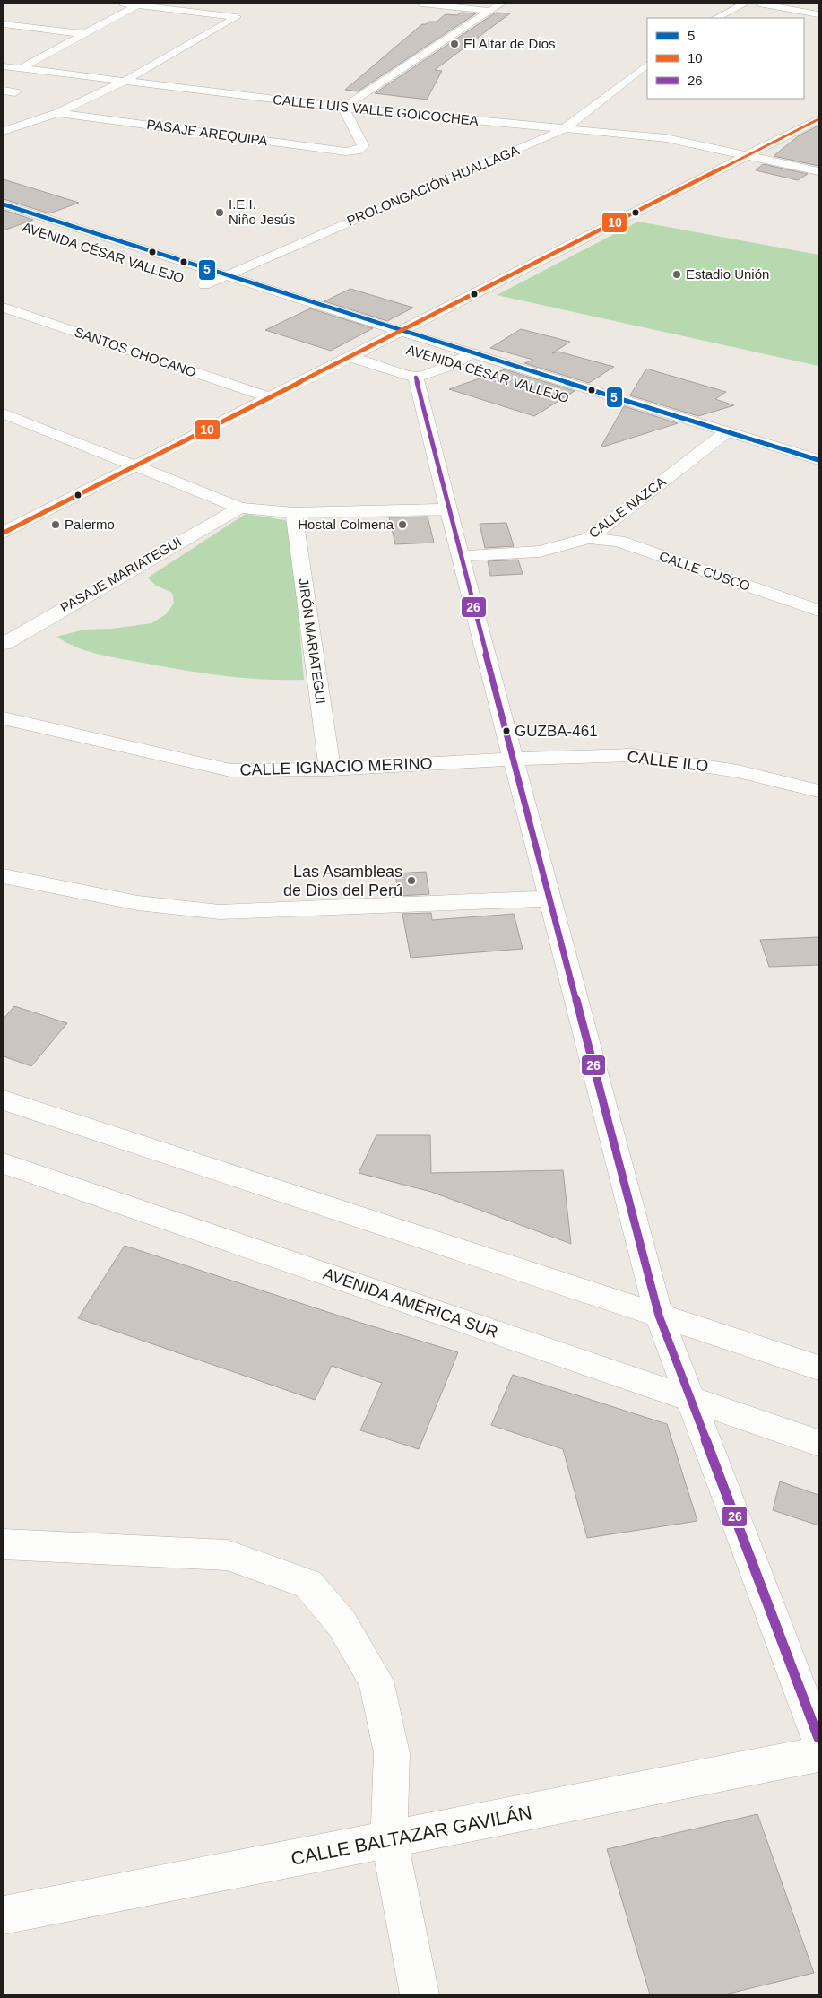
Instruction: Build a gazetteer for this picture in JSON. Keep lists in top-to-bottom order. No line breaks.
{"streets":{"street":["CALLE LUIS VALLE GOICOCHEA","PASAJE AREQUIPA","PROLONGACIÓN HUALLAGA","AVENIDA CÉSAR VALLEJO","SANTOS CHOCANO","CALLE NAZCA","CALLE CUSCO","PASAJE MARIATEGUI","JIRÓN MARIATEGUI","CALLE ILO","CALLE IGNACIO MERINO","AVENIDA AMÉRICA SUR","CALLE BALTAZAR GAVILÁN"]},"crossings":[["CALLE LUIS VALLE GOICOCHEA","PASAJE AREQUIPA"],["CALLE LUIS VALLE GOICOCHEA","PROLONGACIÓN HUALLAGA"],["PROLONGACIÓN HUALLAGA","AVENIDA CÉSAR VALLEJO"],["AVENIDA CÉSAR VALLEJO","CALLE NAZCA"],["CALLE NAZCA","CALLE CUSCO"],["JIRÓN MARIATEGUI","CALLE IGNACIO MERINO"],["CALLE ILO","CALLE IGNACIO MERINO"]],"places":["El Altar de Dios","I.E.I. Niño Jesús","Estadio Unión","Palermo","Hostal Colmena","GUZBA-461","Las Asambleas de Dios del Perú"],"lines":["transit line 10","transit line 5","transit line 26"],"legend":["5","10","26"]}
